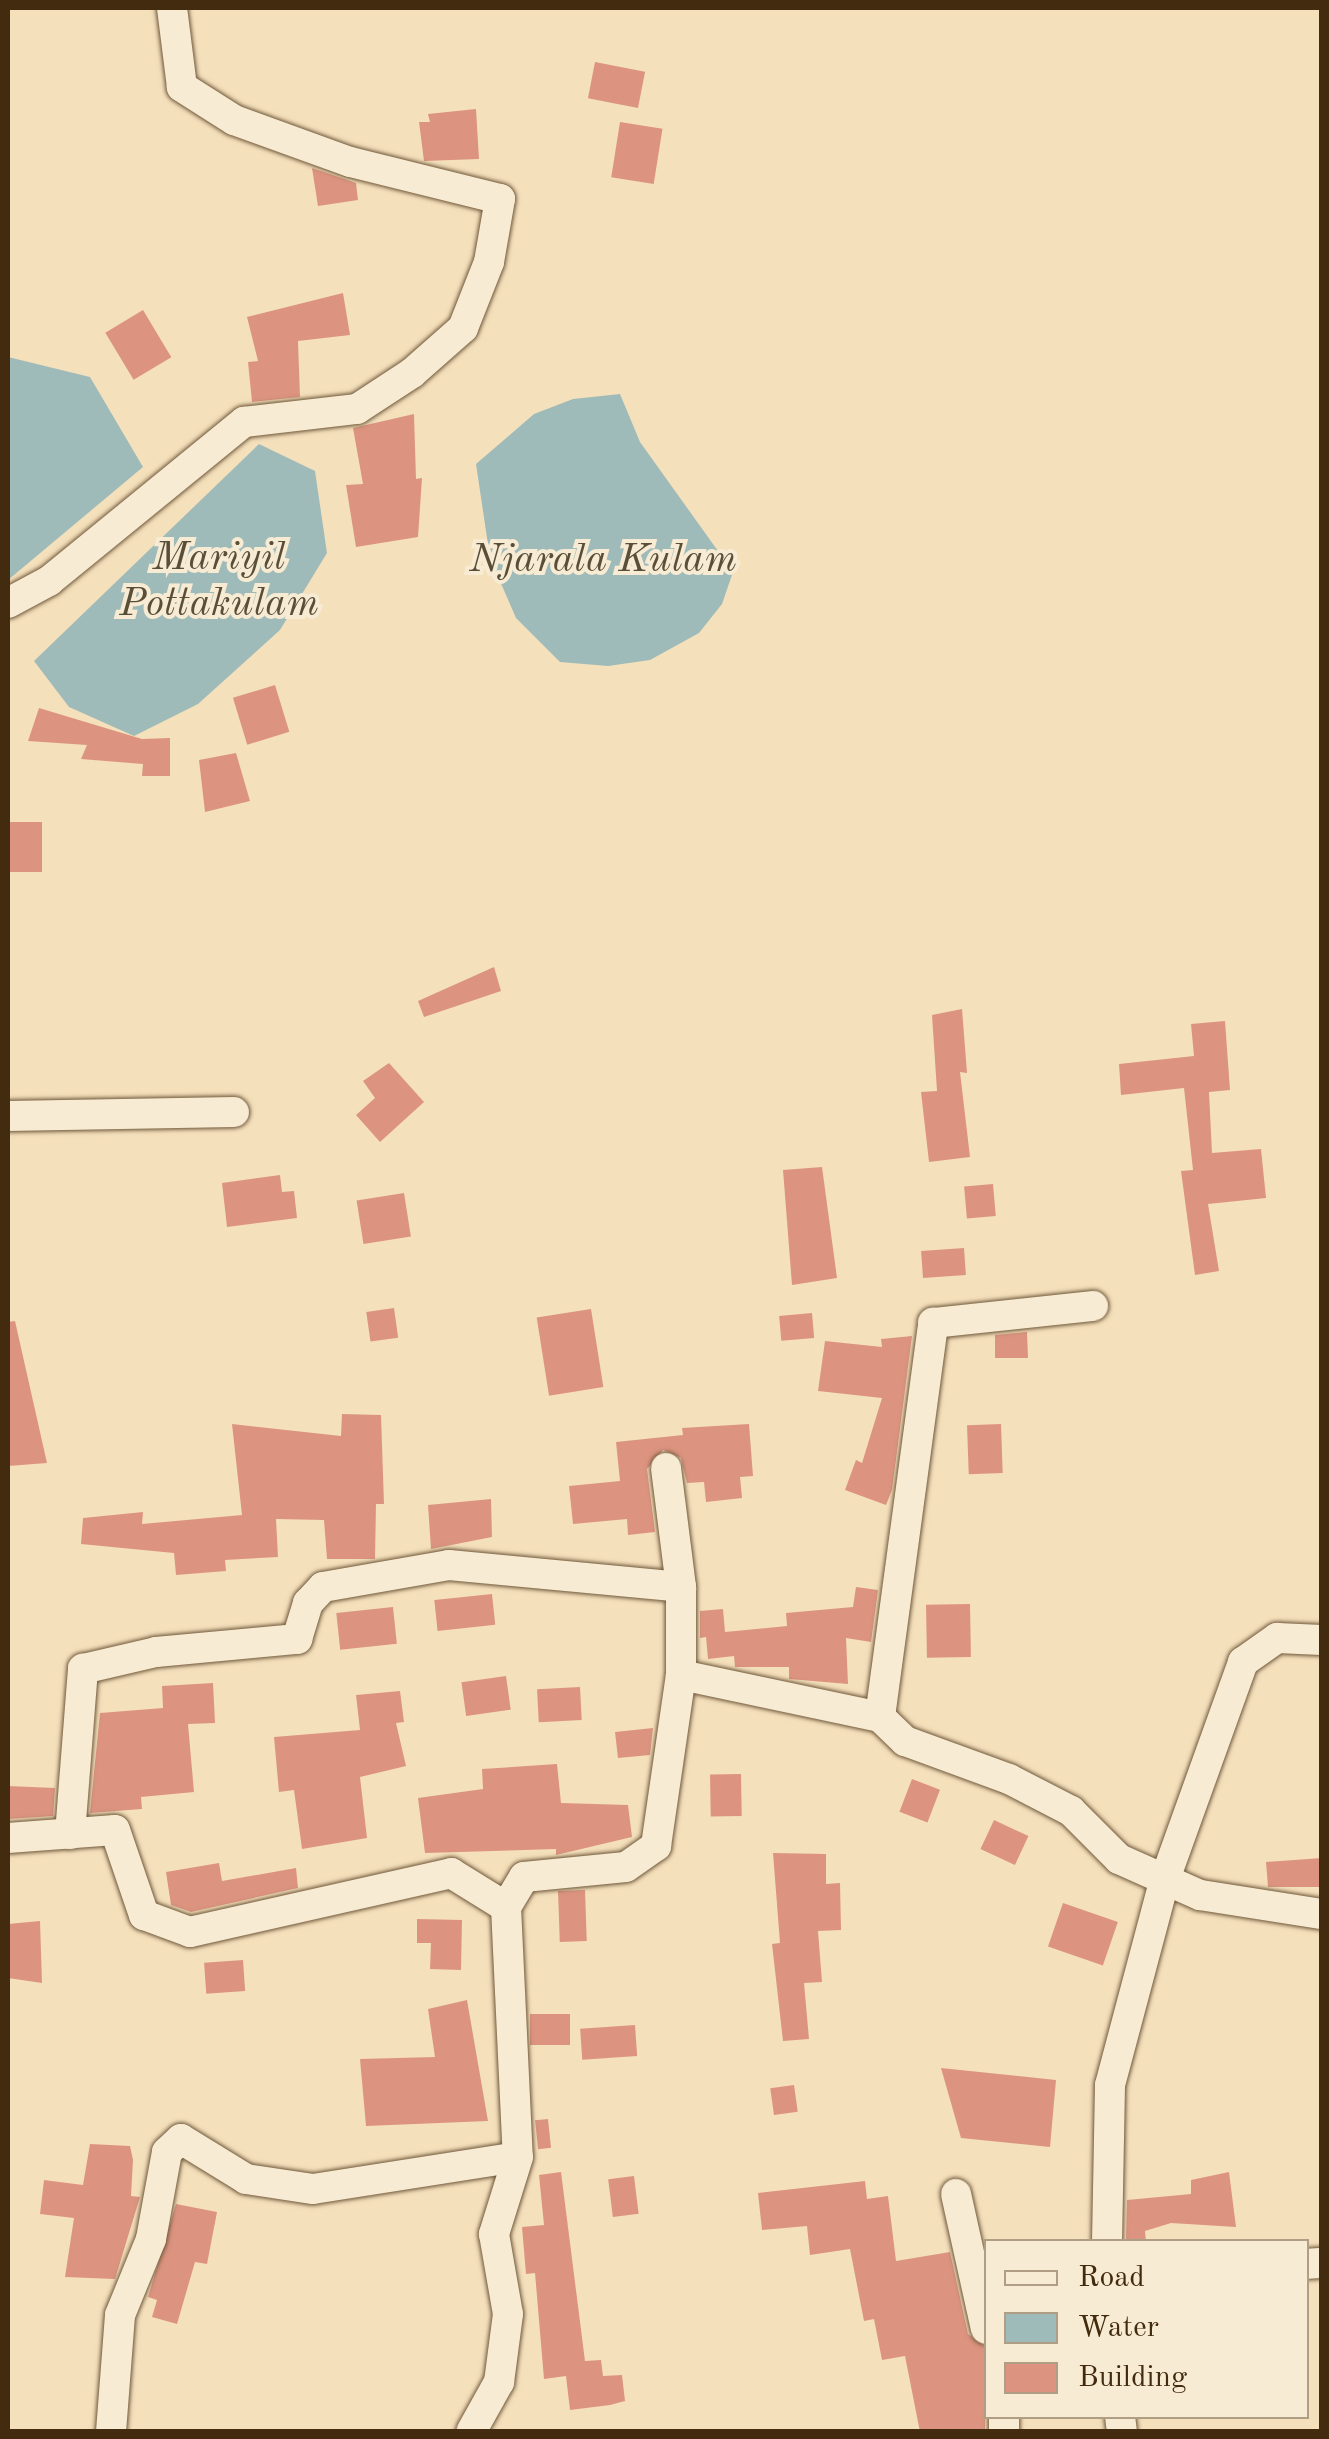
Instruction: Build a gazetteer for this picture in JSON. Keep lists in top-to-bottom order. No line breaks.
{"water":["Mariyil Pottakulam","Njarala Kulam"],"legend":["Road","Water","Building"]}
